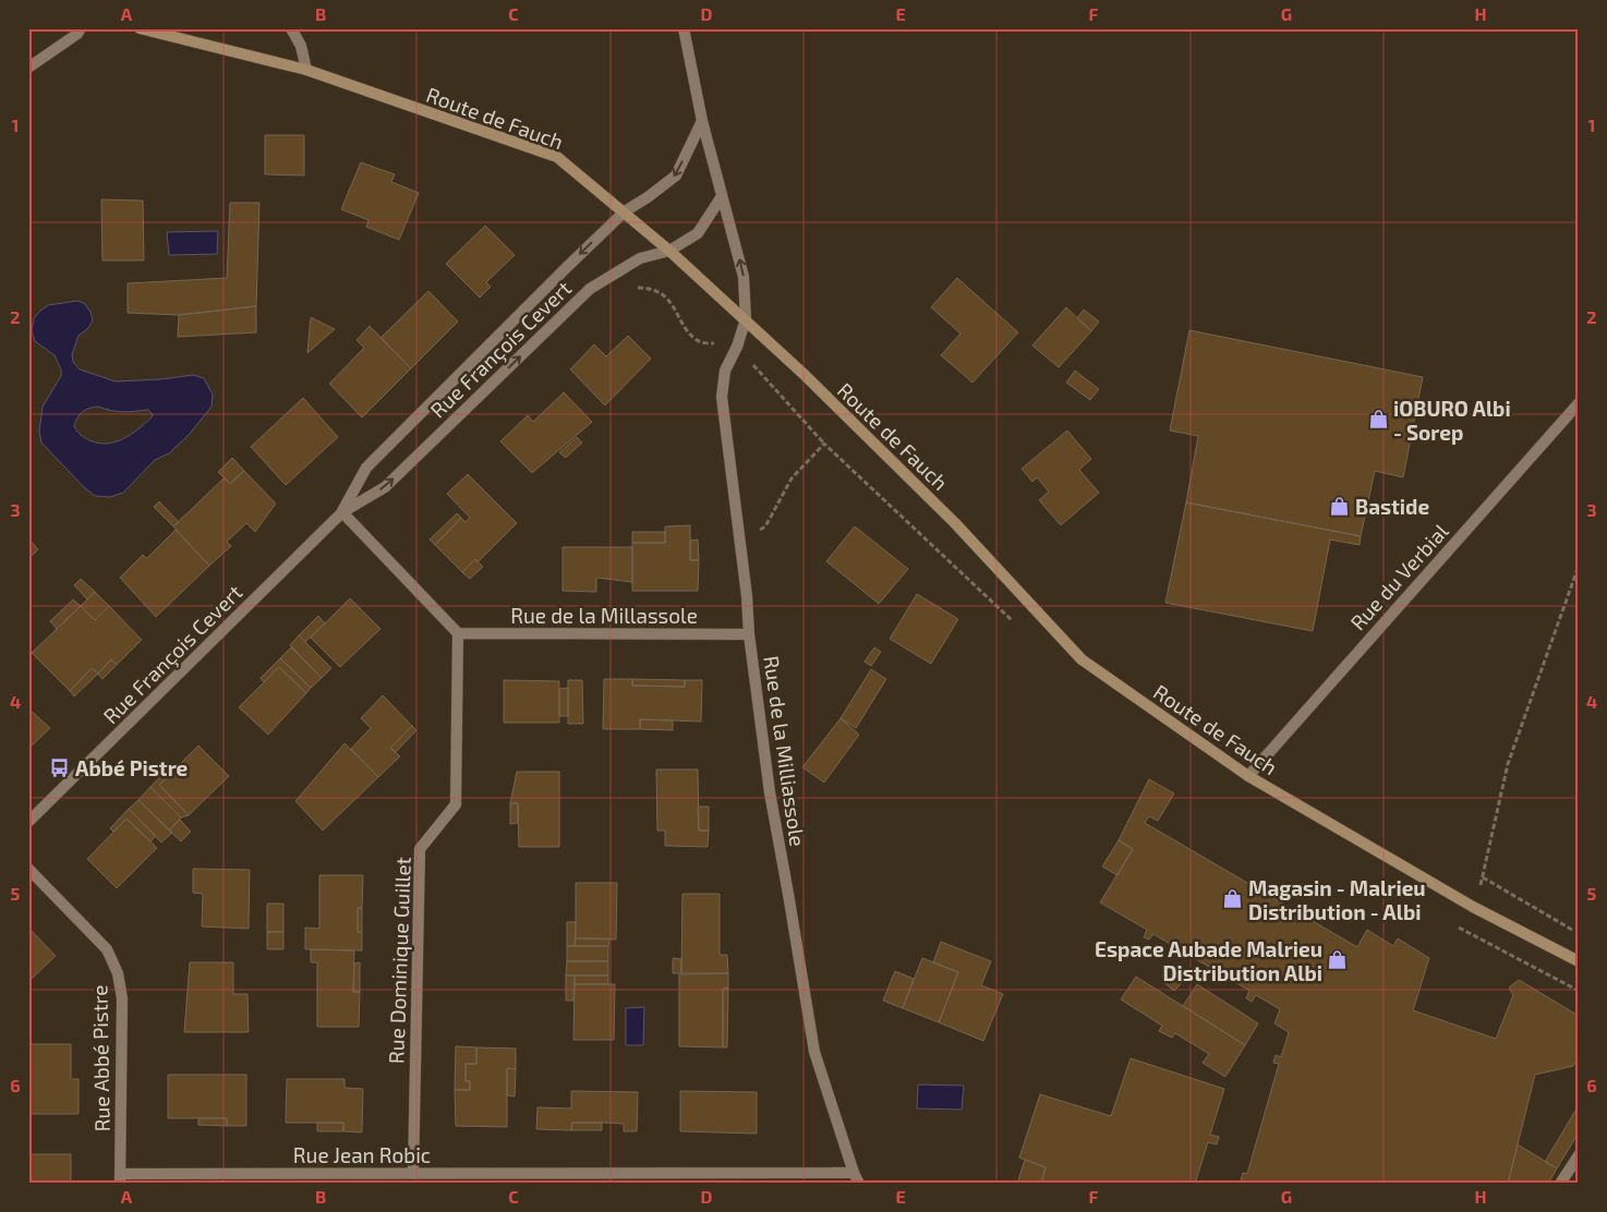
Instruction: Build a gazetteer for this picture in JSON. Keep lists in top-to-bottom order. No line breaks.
{"streets":{"street":["Route de Fauch","Rue François Cevert","Rue du Verbial","Rue de la Millassole","Rue de la Milliassole","Rue Dominique Guillet","Rue Abbé Pistre","Rue Jean Robic"]},"crossings":[["Route de Fauch","Rue François Cevert"],["Route de Fauch","Rue du Verbial"],["Route de Fauch","Rue de la Milliassole"],["Rue de la Millassole","Rue de la Milliassole"],["Rue de la Millassole","Rue Dominique Guillet"],["Rue de la Milliassole","Rue Jean Robic"],["Rue Dominique Guillet","Rue Jean Robic"],["Rue Abbé Pistre","Rue Jean Robic"]],"places":{"shop":["iOBURO Albi - Sorep","Bastide","Magasin - Malrieu Distribution - Albi","Espace Aubade Malrieu Distribution Albi"],"bus stop":["Abbé Pistre"]},"grid":{"columns":["A","B","C","D","E","F","G","H"],"rows":["1","2","3","4","5","6"]}}
